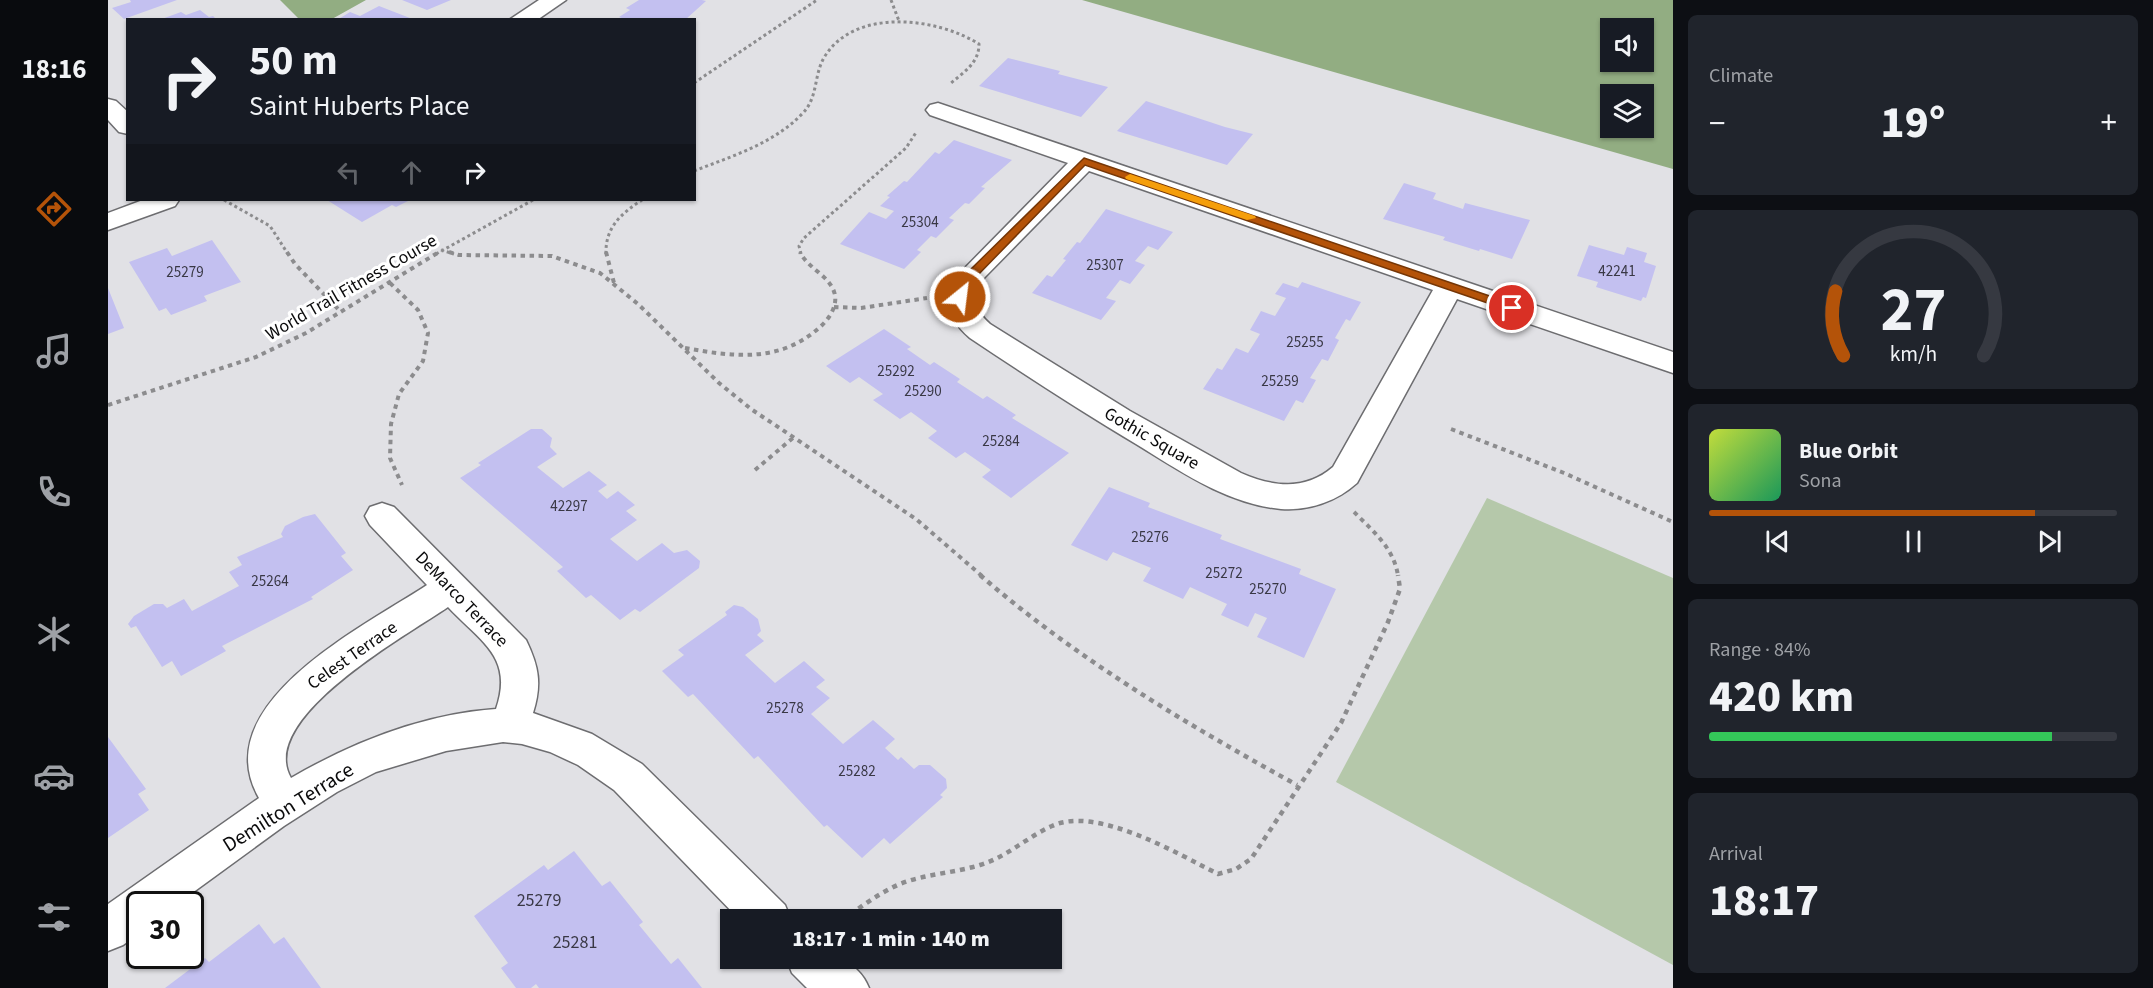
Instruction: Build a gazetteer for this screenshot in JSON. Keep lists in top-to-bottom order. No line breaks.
{"streets":{"street":["Gothic Square","DeMarco Terrace","Celest Terrace","Demilton Terrace"],"path":["World Trail Fitness Course"]},"crossings":[["DeMarco Terrace","Celest Terrace"],["DeMarco Terrace","Demilton Terrace"],["Celest Terrace","Demilton Terrace"]],"house_numbers":["25304","25307","42241","25279","25255","25292","25259","25290","25284","42297","25276","25272","25264","25270","25278","25282","25279","25281"],"page":{"tabs":"18:16","tile":["Climate",["Range · 84%","420 km"],["Arrival","18:17"]],"turn":["50 m","Saint Huberts Place"],"heat":["−","19°","+"],"song":["Blue Orbit","Sona"],"limit":"30","trip":"18:17 · 1 min · 140 m","gauge":["27","km/h"]}}
